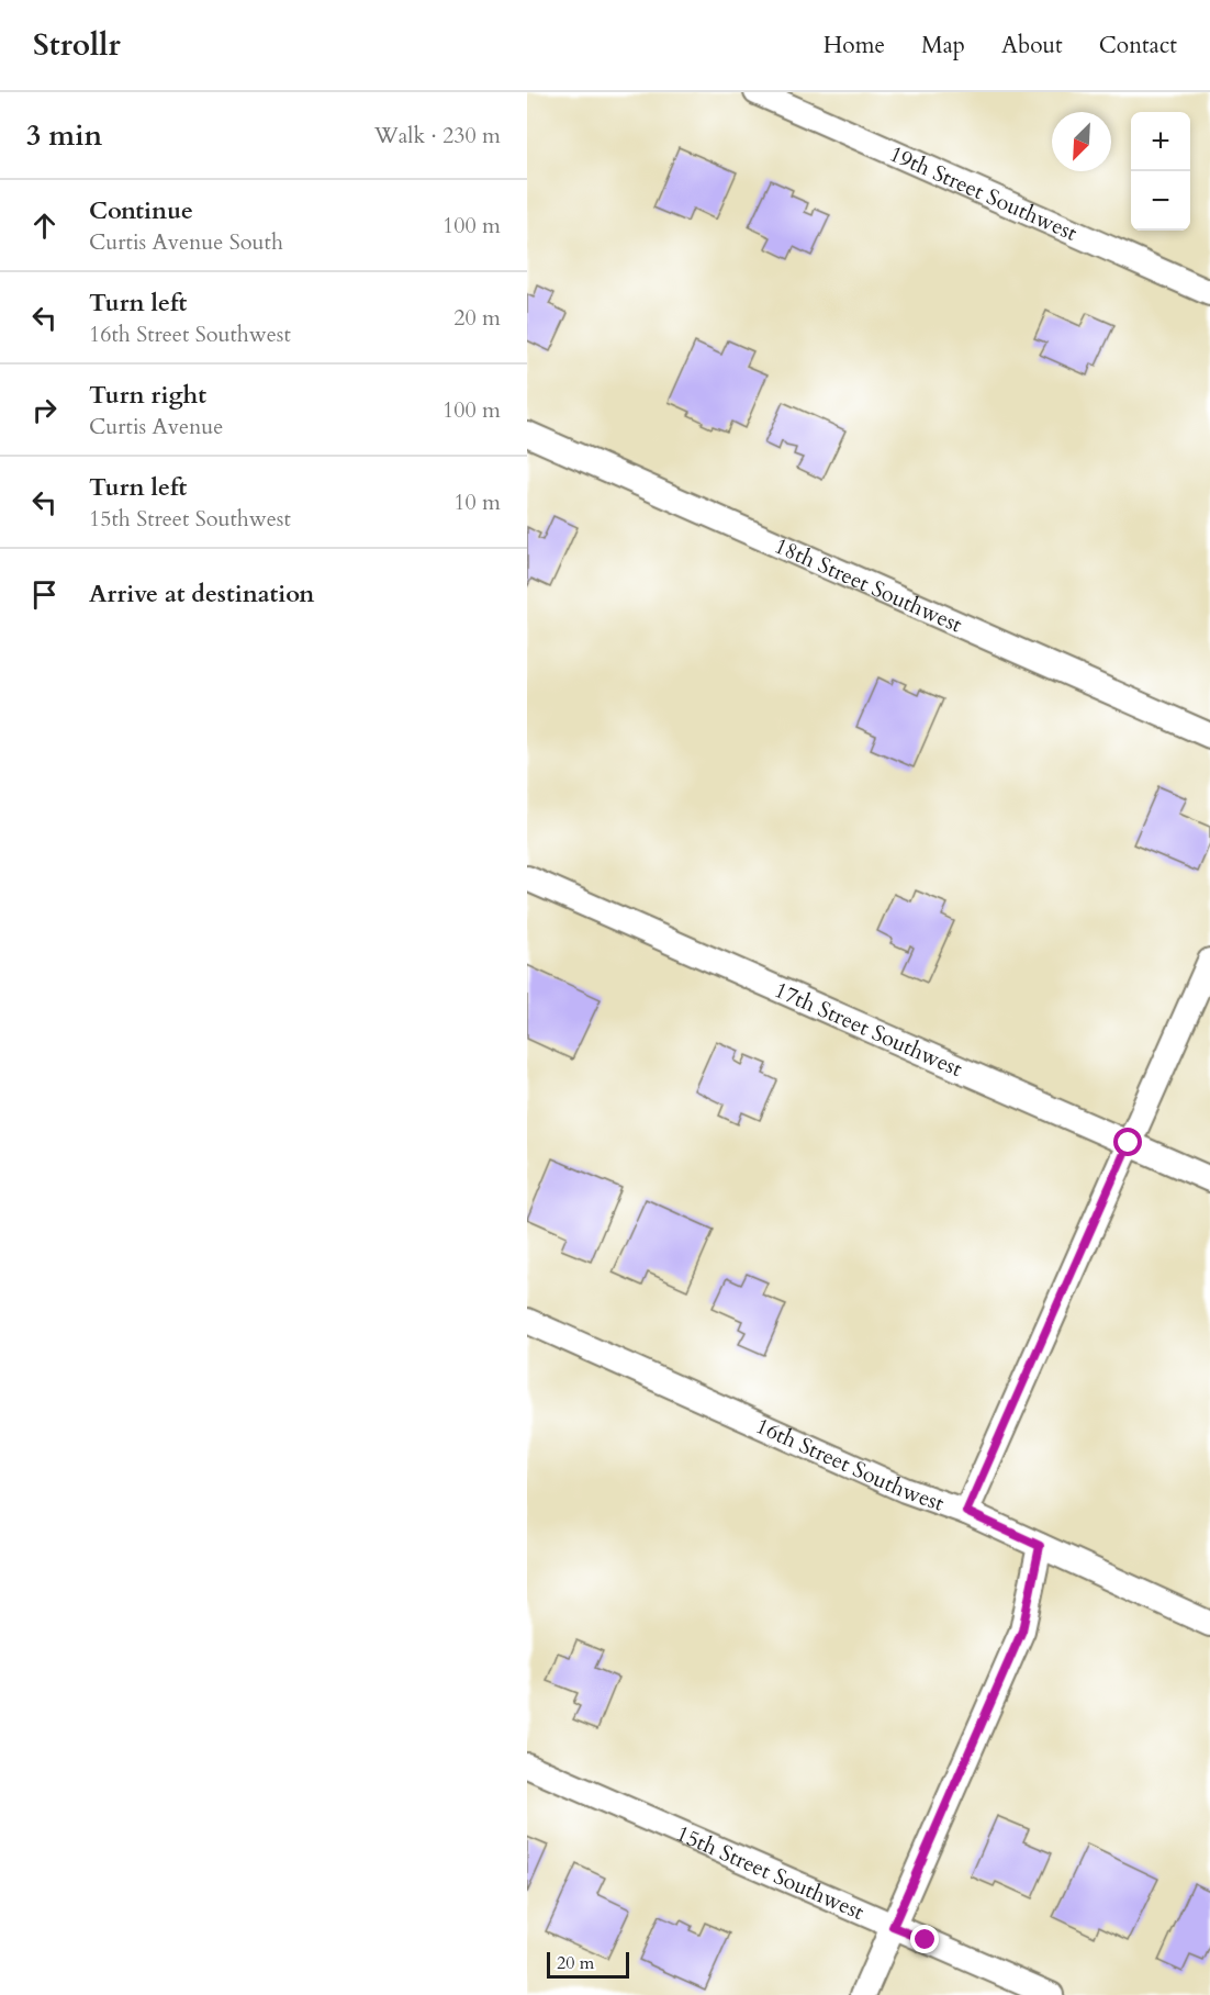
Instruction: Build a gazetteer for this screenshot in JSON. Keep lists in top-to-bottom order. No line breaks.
{"streets":{"street":["19th Street Southwest","18th Street Southwest","17th Street Southwest","16th Street Southwest","15th Street Southwest"]},"scale_bar":"20 m","north":"bottom left","page":{"header":"Strollr","nav":["Home","Map","About","Contact"],"heading":["3 min","Walk · 230 m"],"map_buttons":["+","−"],"list":[["Continue","Curtis Avenue South","100 m"],["Turn left","16th Street Southwest","20 m"],["Turn right","Curtis Avenue","100 m"],["Turn left","15th Street Southwest","10 m"],"Arrive at destination"],"scale":"20 m"}}
